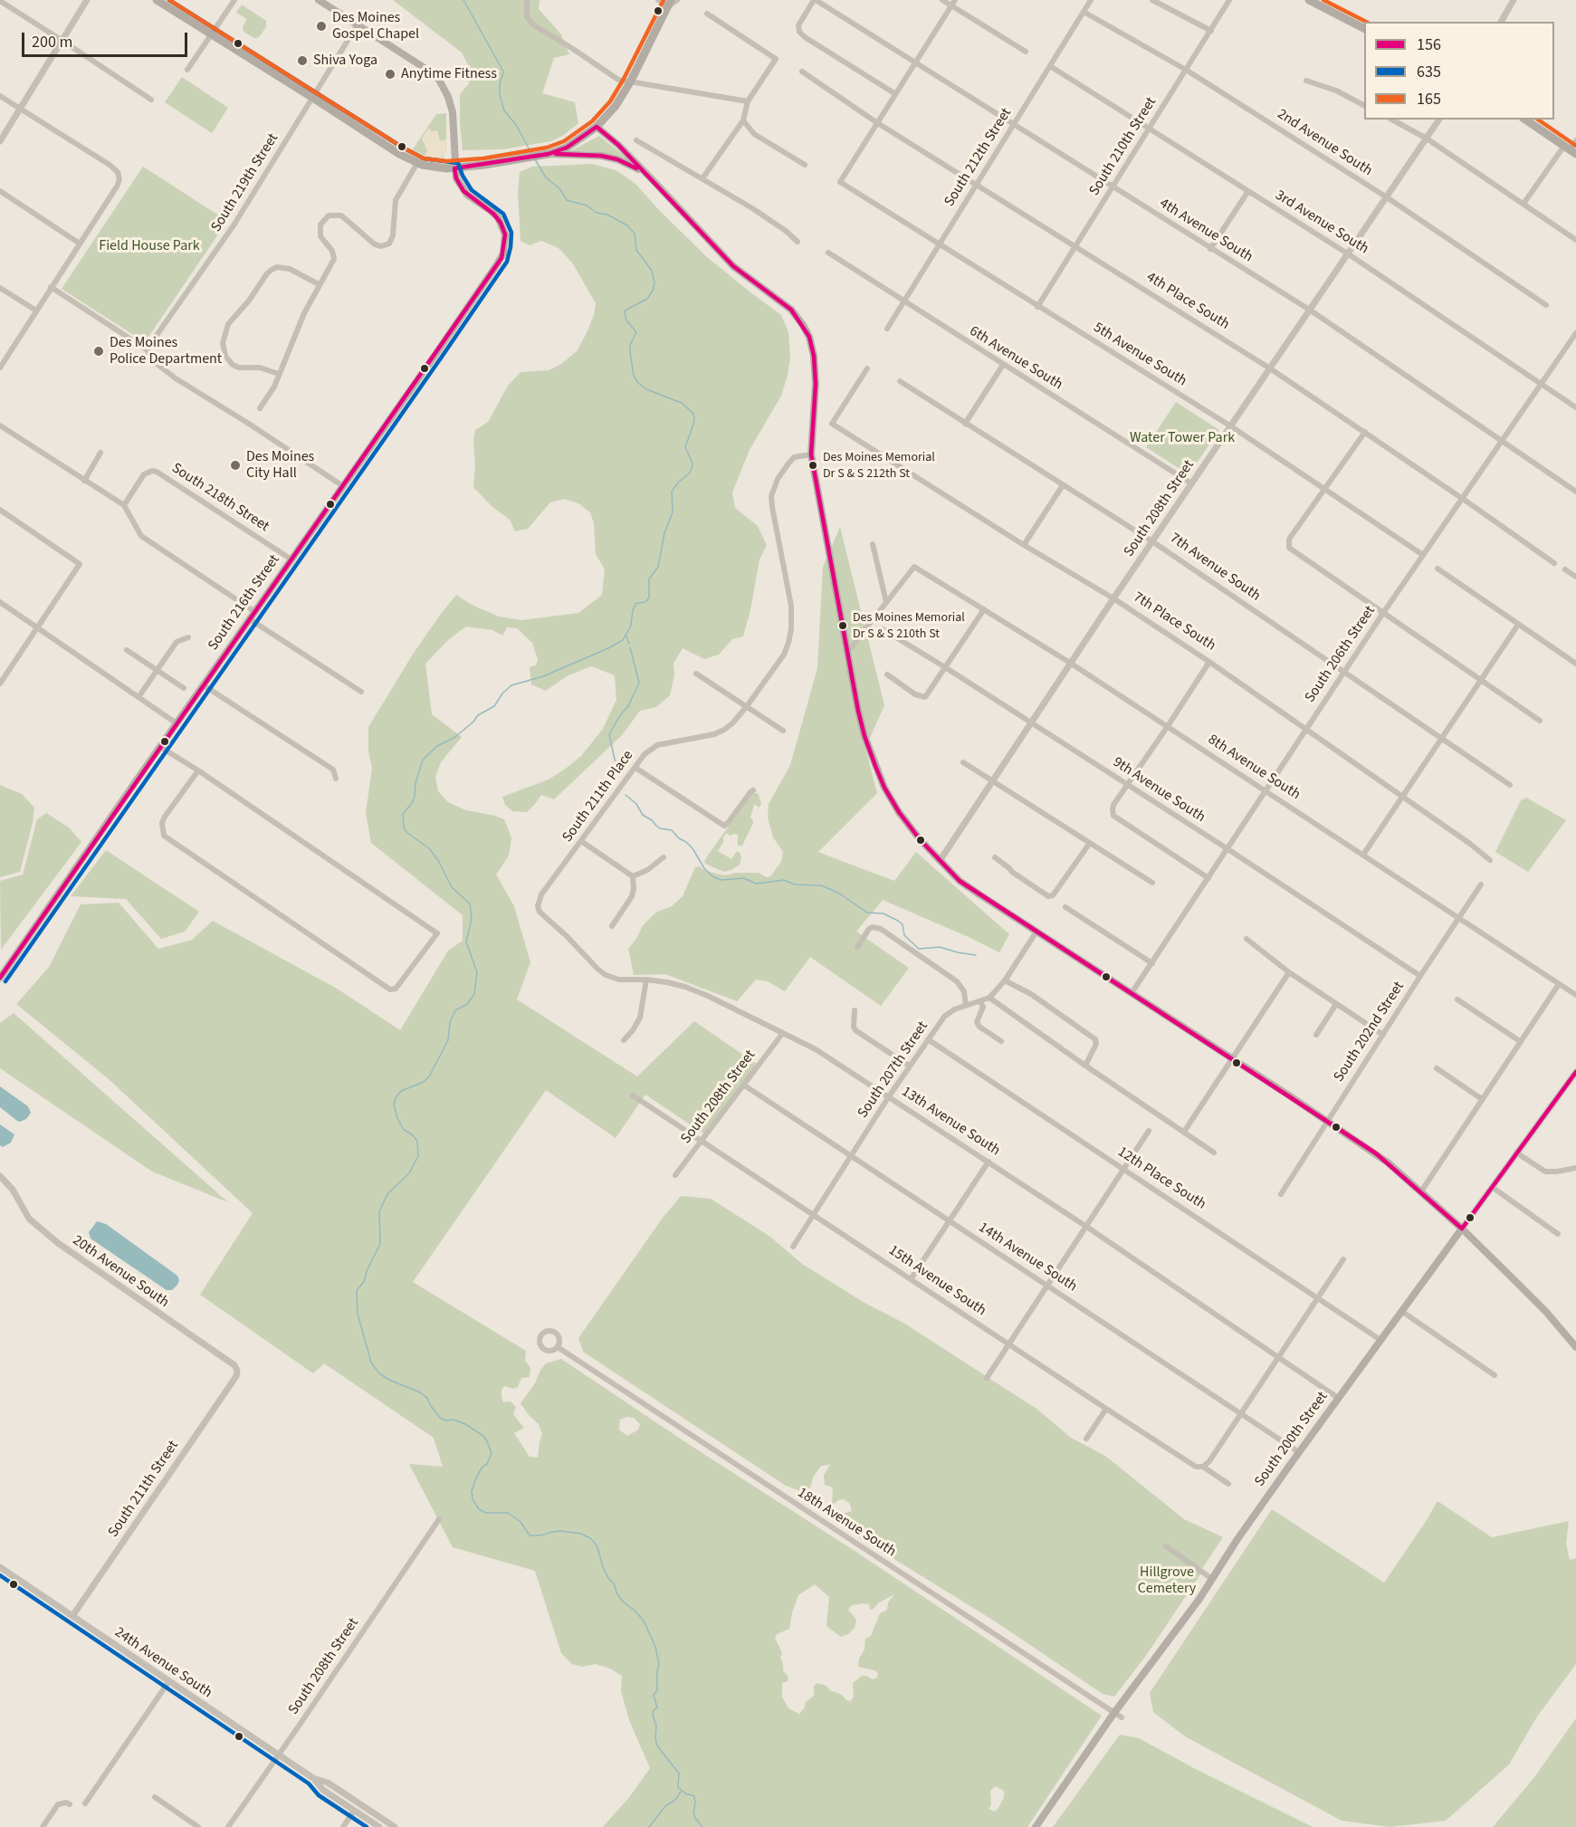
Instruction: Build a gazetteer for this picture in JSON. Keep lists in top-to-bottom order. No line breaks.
{"streets":{"main road":["South 216th Street","South 200th Street"],"street":["2nd Avenue South","South 210th Street","South 212th Street","South 219th Street","3rd Avenue South","4th Avenue South","4th Place South","5th Avenue South","6th Avenue South","South 218th Street","South 208th Street","7th Avenue South","7th Place South","South 206th Street","8th Avenue South","9th Avenue South","South 211th Place","South 202nd Street","South 207th Street","13th Avenue South","12th Place South","14th Avenue South","20th Avenue South","15th Avenue South","South 211th Street","18th Avenue South","24th Avenue South"]},"crossings":[["2nd Avenue South","South 210th Street"],["2nd Avenue South","South 212th Street"],["2nd Avenue South","South 208th Street"],["South 210th Street","3rd Avenue South"],["South 210th Street","4th Avenue South"],["South 210th Street","4th Place South"],["South 210th Street","5th Avenue South"],["South 212th Street","3rd Avenue South"],["South 212th Street","4th Avenue South"],["South 212th Street","4th Place South"],["South 212th Street","5th Avenue South"],["South 212th Street","6th Avenue South"],["3rd Avenue South","South 208th Street"],["3rd Avenue South","South 206th Street"],["4th Avenue South","South 208th Street"],["4th Avenue South","South 206th Street"],["4th Place South","5th Avenue South"],["4th Place South","South 208th Street"],["4th Place South","South 206th Street"],["5th Avenue South","South 208th Street"],["5th Avenue South","South 206th Street"],["6th Avenue South","South 208th Street"],["South 218th Street","South 216th Street"],["South 208th Street","7th Avenue South"],["South 208th Street","7th Place South"],["South 208th Street","8th Avenue South"],["South 208th Street","9th Avenue South"],["South 208th Street","13th Avenue South"],["South 208th Street","14th Avenue South"],["South 208th Street","15th Avenue South"],["South 208th Street","24th Avenue South"],["7th Avenue South","South 206th Street"],["7th Place South","South 206th Street"],["South 206th Street","8th Avenue South"],["South 206th Street","9th Avenue South"],["8th Avenue South","South 202nd Street"],["9th Avenue South","South 202nd Street"],["South 211th Place","13th Avenue South"],["South 207th Street","13th Avenue South"],["South 207th Street","12th Place South"],["South 207th Street","14th Avenue South"],["South 207th Street","15th Avenue South"],["13th Avenue South","South 200th Street"],["12th Place South","South 200th Street"],["14th Avenue South","South 200th Street"],["20th Avenue South","South 211th Street"],["South 200th Street","18th Avenue South"],["South 211th Street","24th Avenue South"]],"parks":["Field House Park","Water Tower Park","Hillgrove Cemetery"],"places":["Des Moines Gospel Chapel","Shiva Yoga","Anytime Fitness","Des Moines Police Department","Des Moines City Hall","Des Moines Memorial Dr S & S 212th St","Des Moines Memorial Dr S & S 210th St"],"lines":["transit line 635","transit line 165","transit line 156"],"legend":["156","635","165"],"scale_bar":"200 m"}
